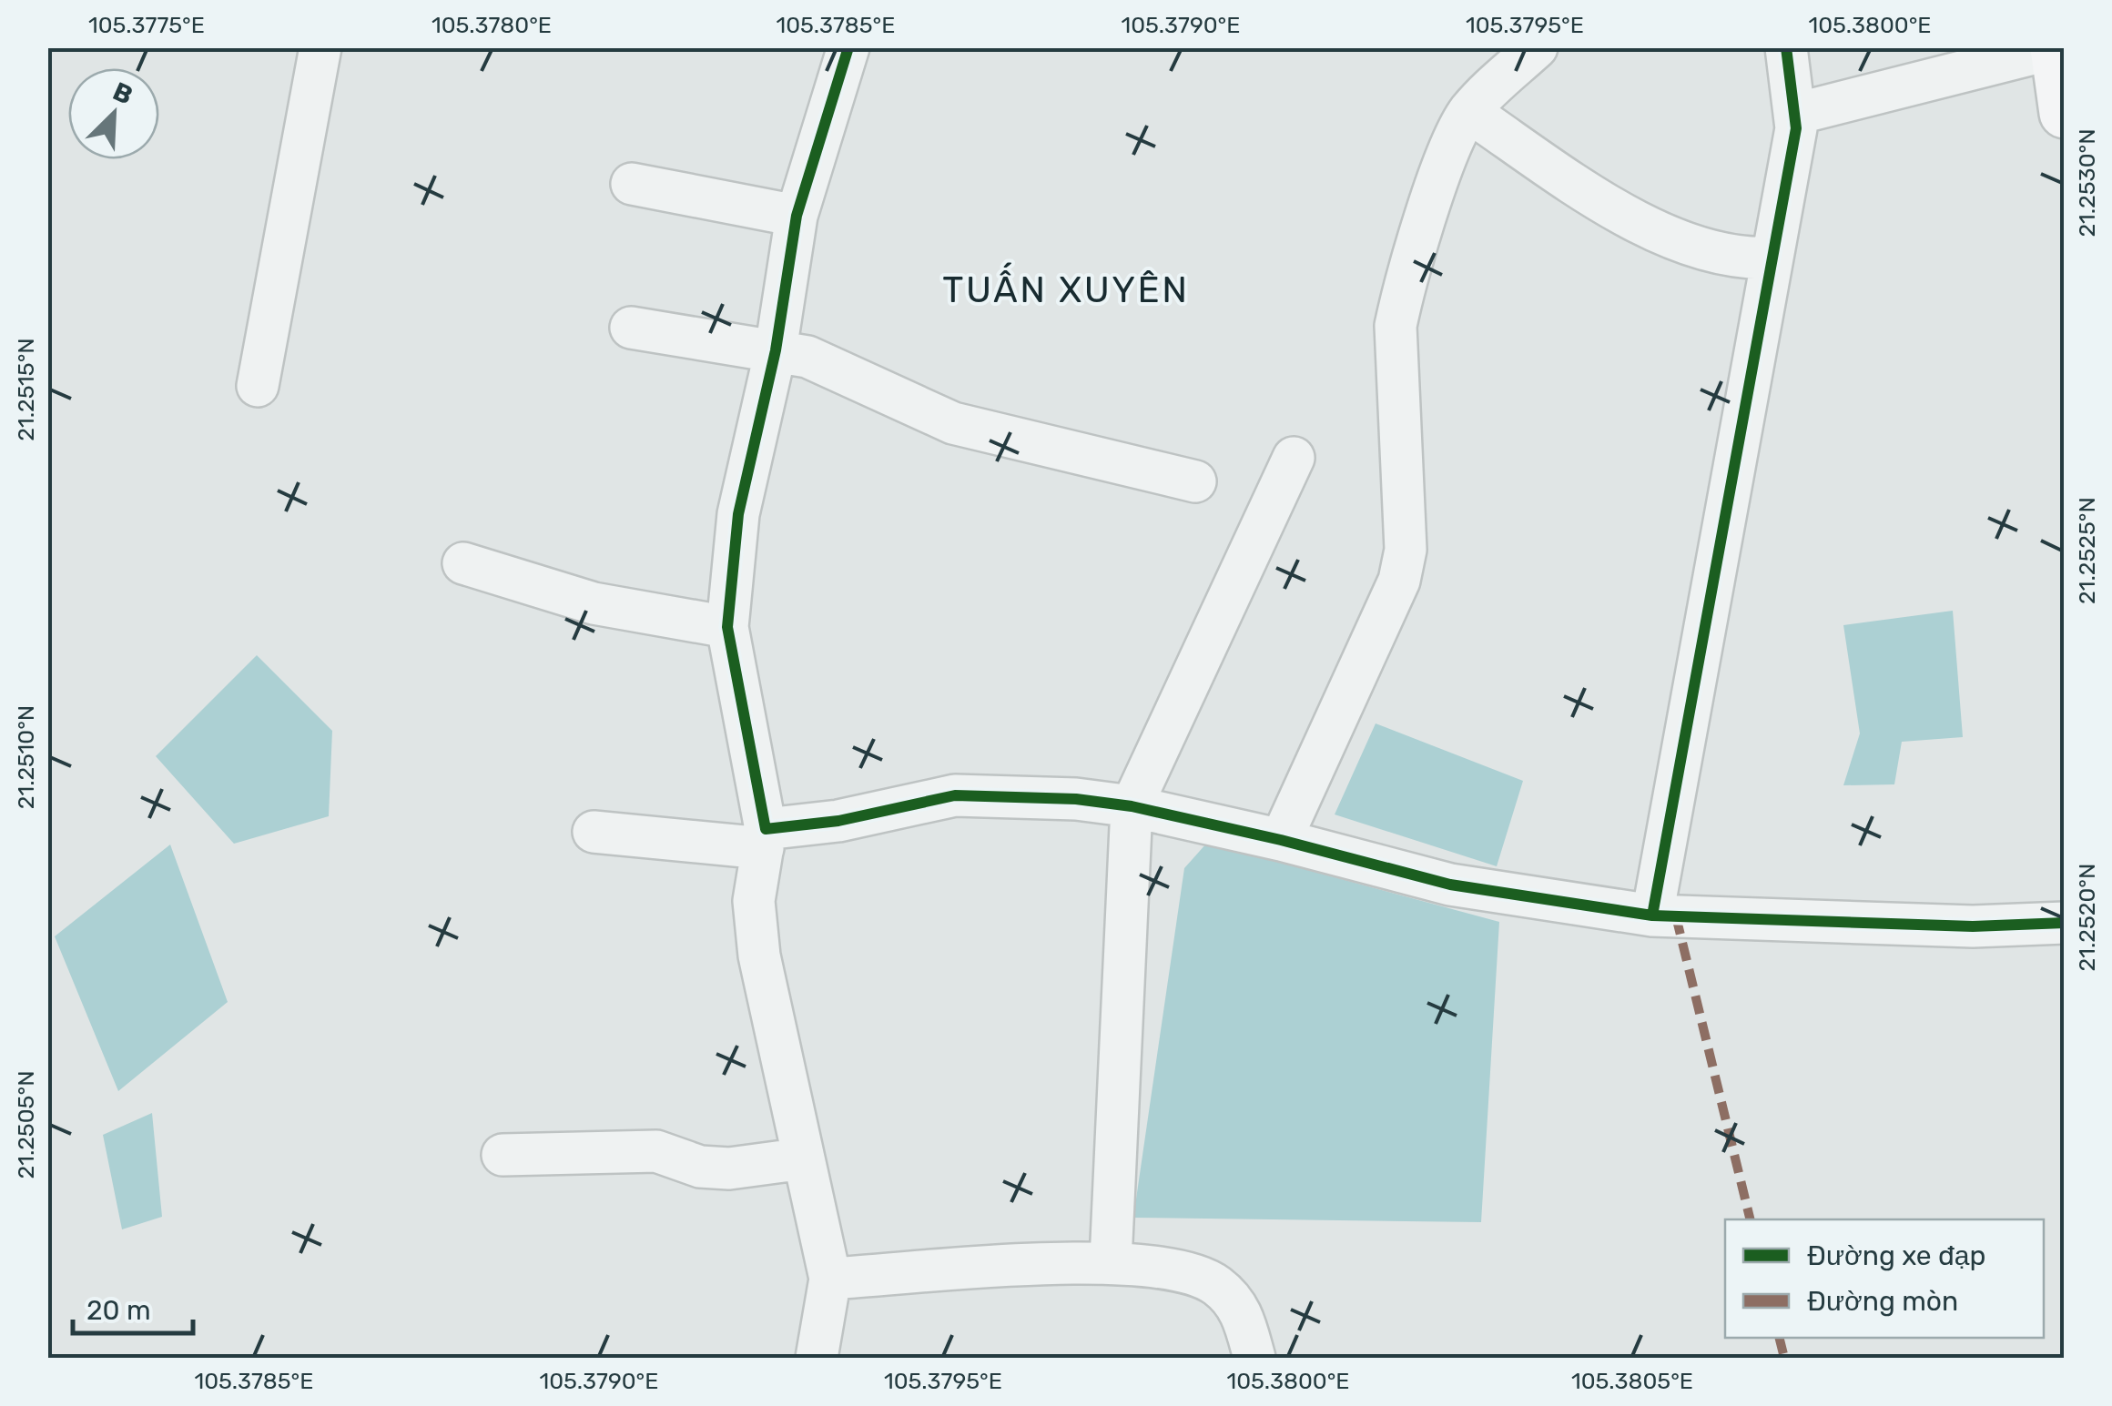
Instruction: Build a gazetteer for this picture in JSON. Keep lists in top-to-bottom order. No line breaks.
{"districts":["TUẤN XUYÊN"],"legend":["Đường xe đạp","Đường mòn"],"scale_bar":"20 m","north":"top right","coordinates":["105.3775°E","105.3780°E","105.3785°E","105.3790°E","105.3795°E","105.3800°E","21.2530°N","21.2515°N","21.2525°N","21.2510°N","21.2520°N","21.2505°N","105.3805°E"]}
